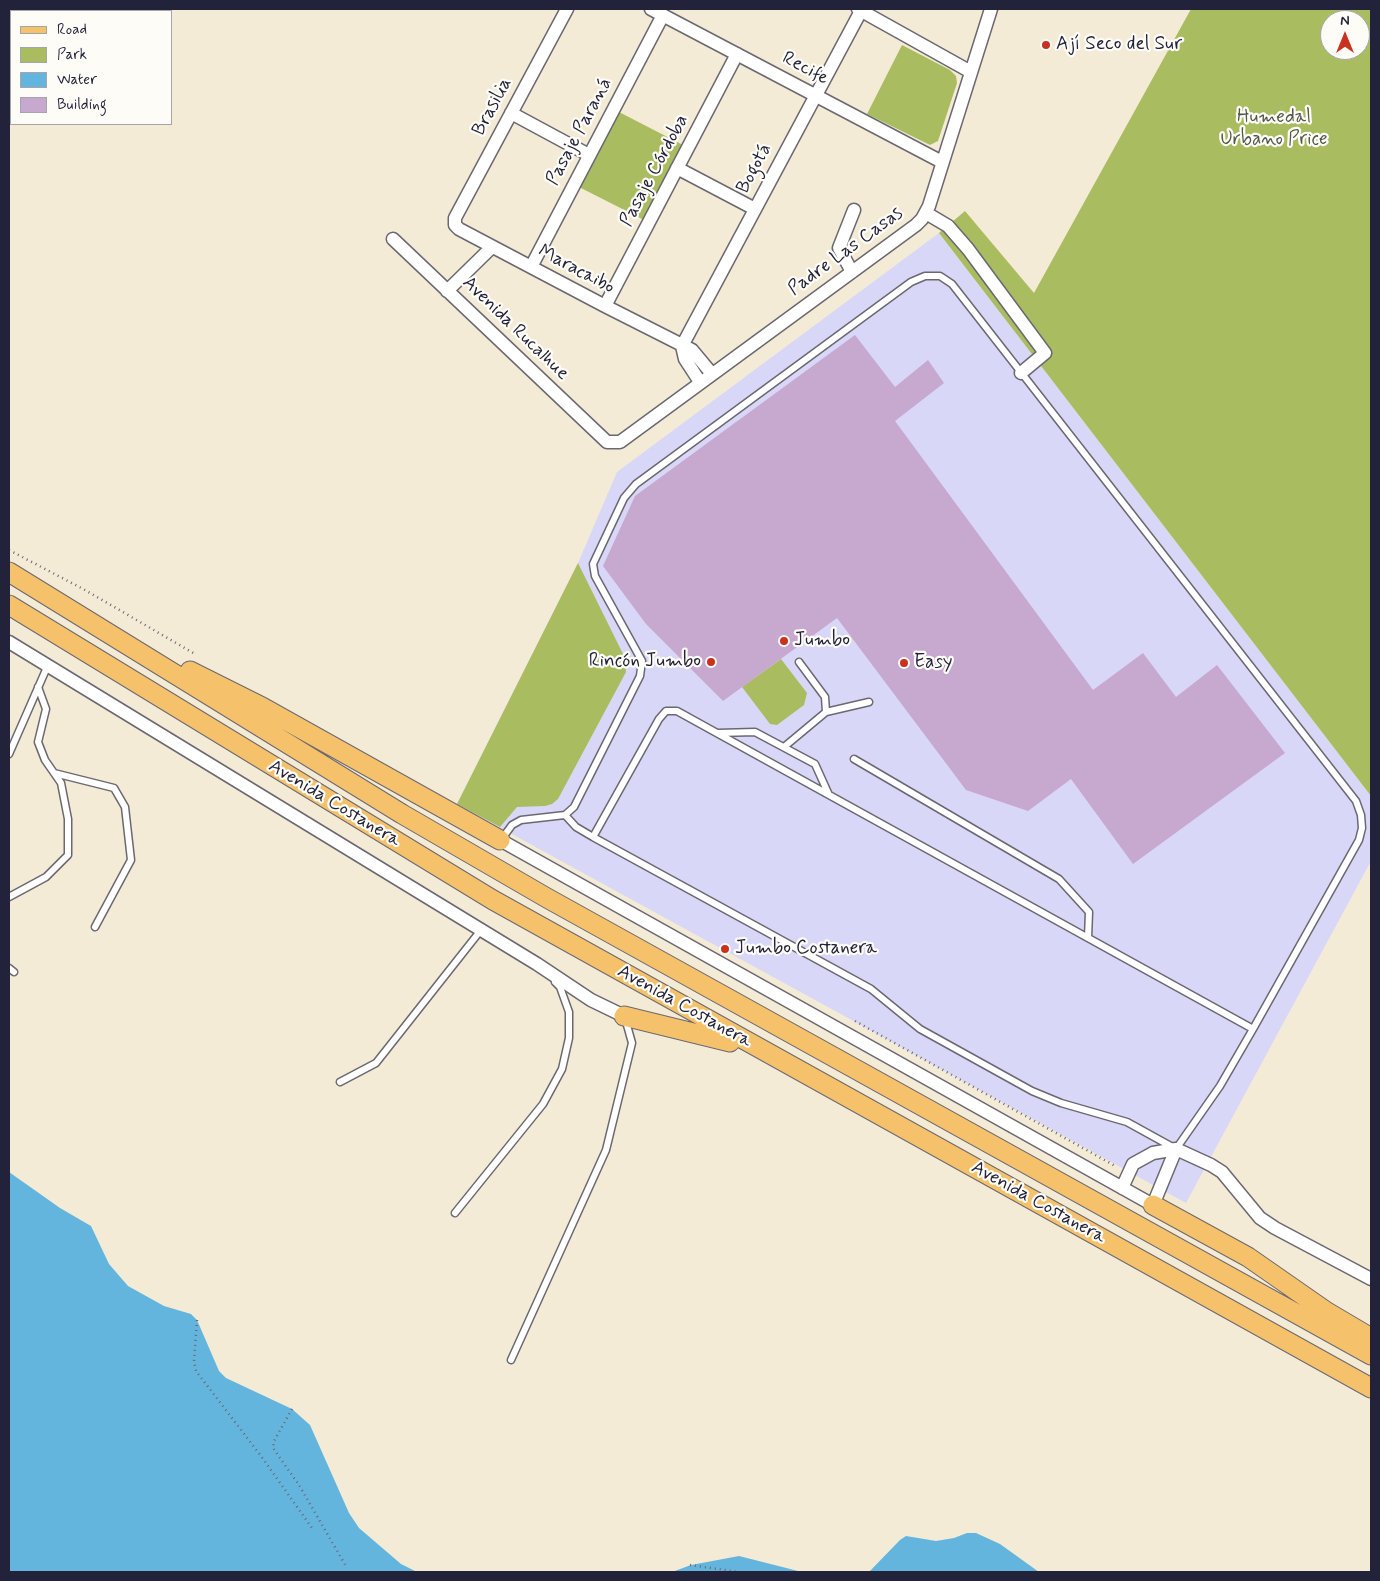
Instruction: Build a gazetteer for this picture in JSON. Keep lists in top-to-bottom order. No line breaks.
{"streets":{"main road":["Avenida Costanera"],"street":["Recife","Brasilia","Pasaje Paraná","Bogotá","Pasaje Córdoba","Padre Las Casas","Maracaibo","Avenida Rucalhue"]},"crossings":[["Recife","Pasaje Paraná"],["Recife","Bogotá"],["Recife","Pasaje Córdoba"],["Recife","Padre Las Casas"],["Brasilia","Maracaibo"],["Pasaje Paraná","Maracaibo"],["Bogotá","Maracaibo"],["Pasaje Córdoba","Maracaibo"],["Padre Las Casas","Maracaibo"],["Padre Las Casas","Avenida Rucalhue"]],"parks":["Humedal Urbano Price"],"places":["Ají Seco del Sur","Jumbo","Rincón Jumbo","Easy","Jumbo Costanera"],"legend":["Road","Park","Water","Building"],"north":"top"}
